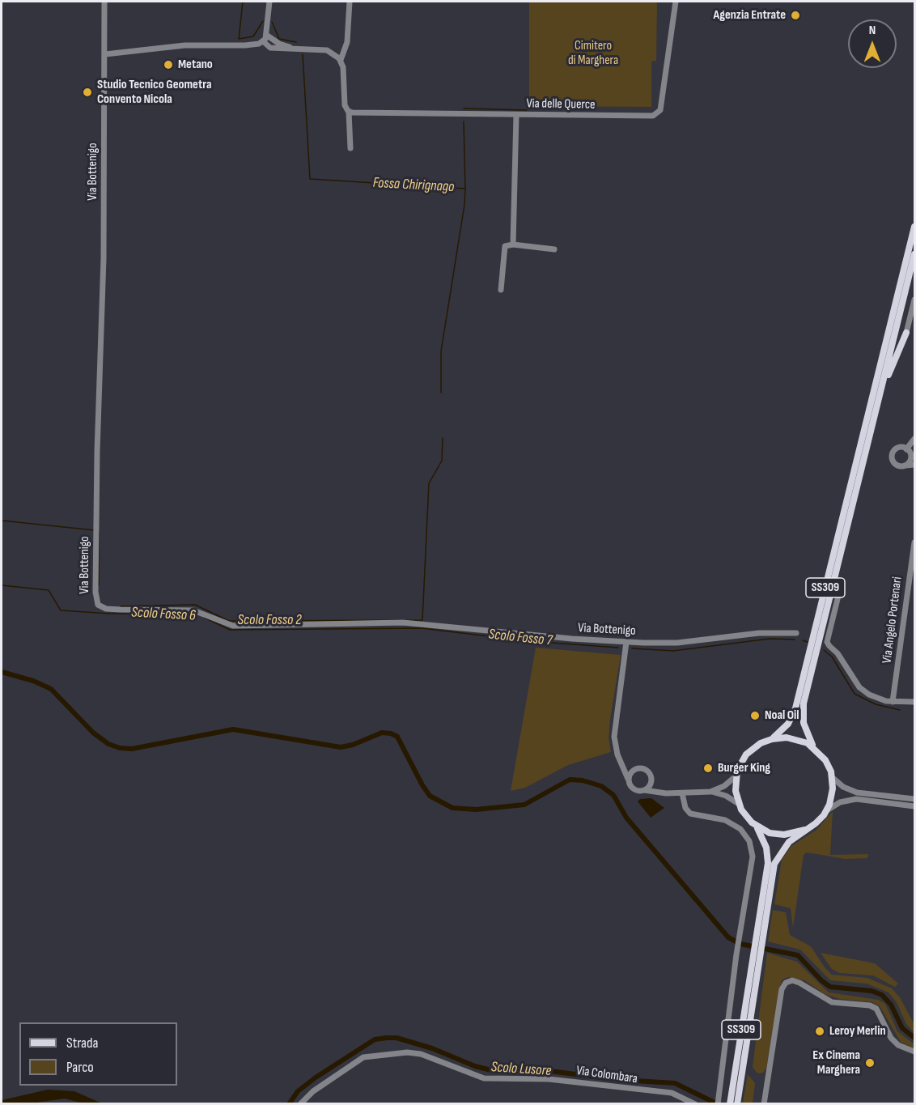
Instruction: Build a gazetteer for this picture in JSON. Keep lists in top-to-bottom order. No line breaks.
{"streets":{"main road":["SS309"],"street":["Via delle Querce","Via Bottenigo","Via Angelo Portenari","Via Colombara"]},"water":["Fossa Chirignago","Scolo Fosso 6","Scolo Fosso 2","Scolo Fosso 7","Scolo Lusore"],"parks":["Cimitero di Marghera"],"places":["Agenzia Entrate","Metano","Studio Tecnico Geometra Convento Nicola","Noal Oil","Burger King","Leroy Merlin","Ex Cinema Marghera"],"legend":["Strada","Parco"],"north":"top"}
